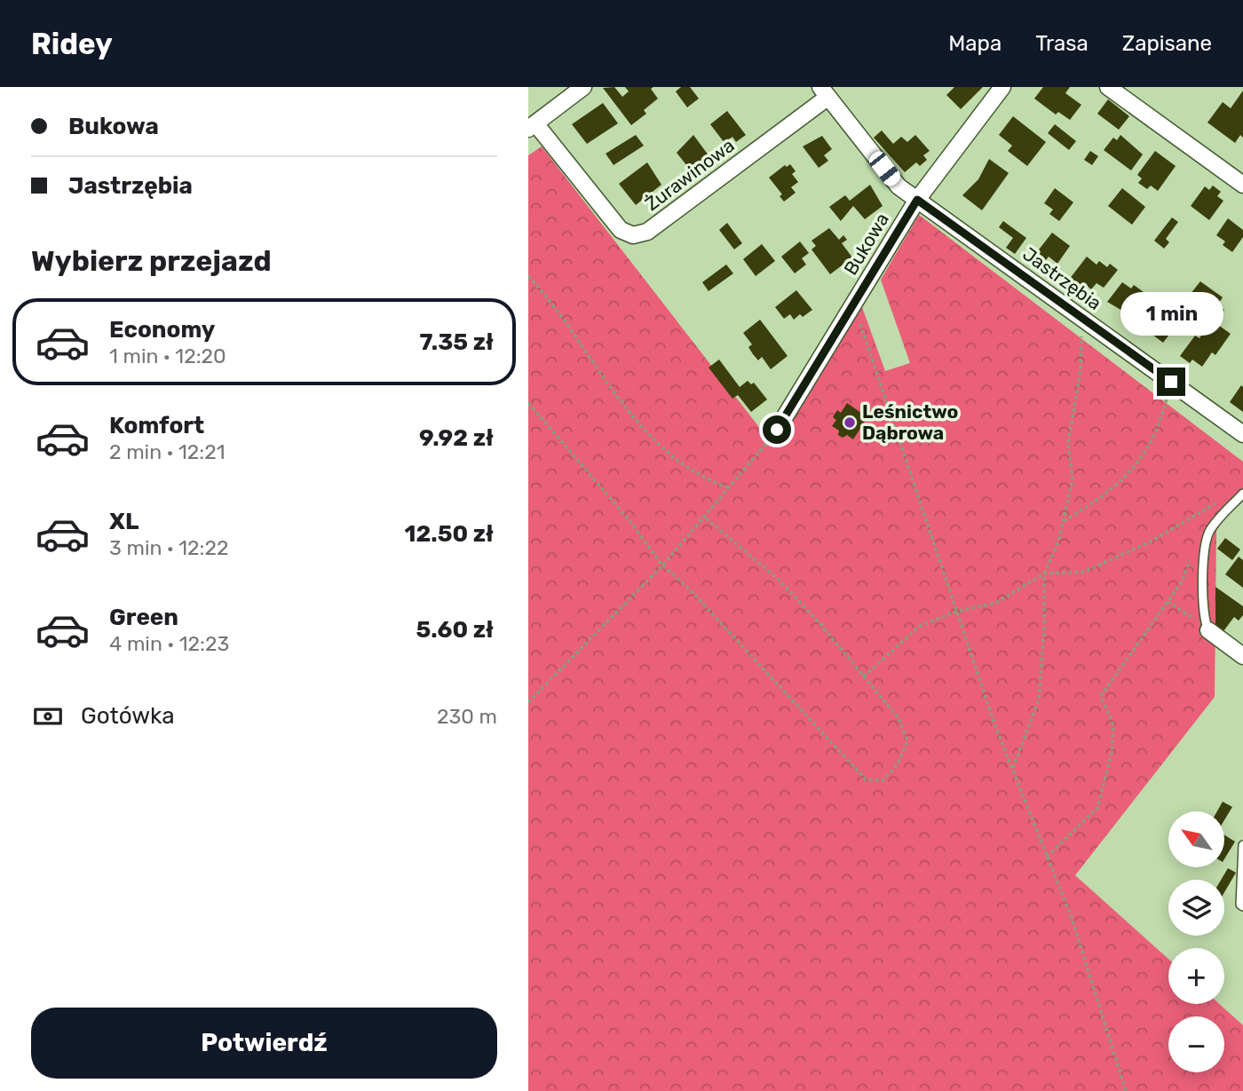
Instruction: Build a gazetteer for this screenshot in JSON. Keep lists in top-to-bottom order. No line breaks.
{"streets":{"street":["Żurawinowa","Bukowa","Jastrzębia"]},"crossings":[["Żurawinowa","Jastrzębia"],["Bukowa","Jastrzębia"]],"places":["Leśnictwo Dąbrowa"],"north":"top left","page":{"header":"Ridey","nav":["Mapa","Trasa","Zapisane"],"banner":["Bukowa","Jastrzębia"],"heading":"Wybierz przejazd","bubble":"1 min","list":[{"name":"Economy","note":"1 min · 12:20","value":"7.35 zł"},{"name":"Komfort","note":"2 min · 12:21","value":"9.92 zł"},{"name":"XL","note":"3 min · 12:22","value":"12.50 zł"},{"name":"Green","note":"4 min · 12:23","value":"5.60 zł"}],"pay":["Gotówka","230 m"],"map_buttons":["+","−"],"buttons":"Potwierdź"}}
